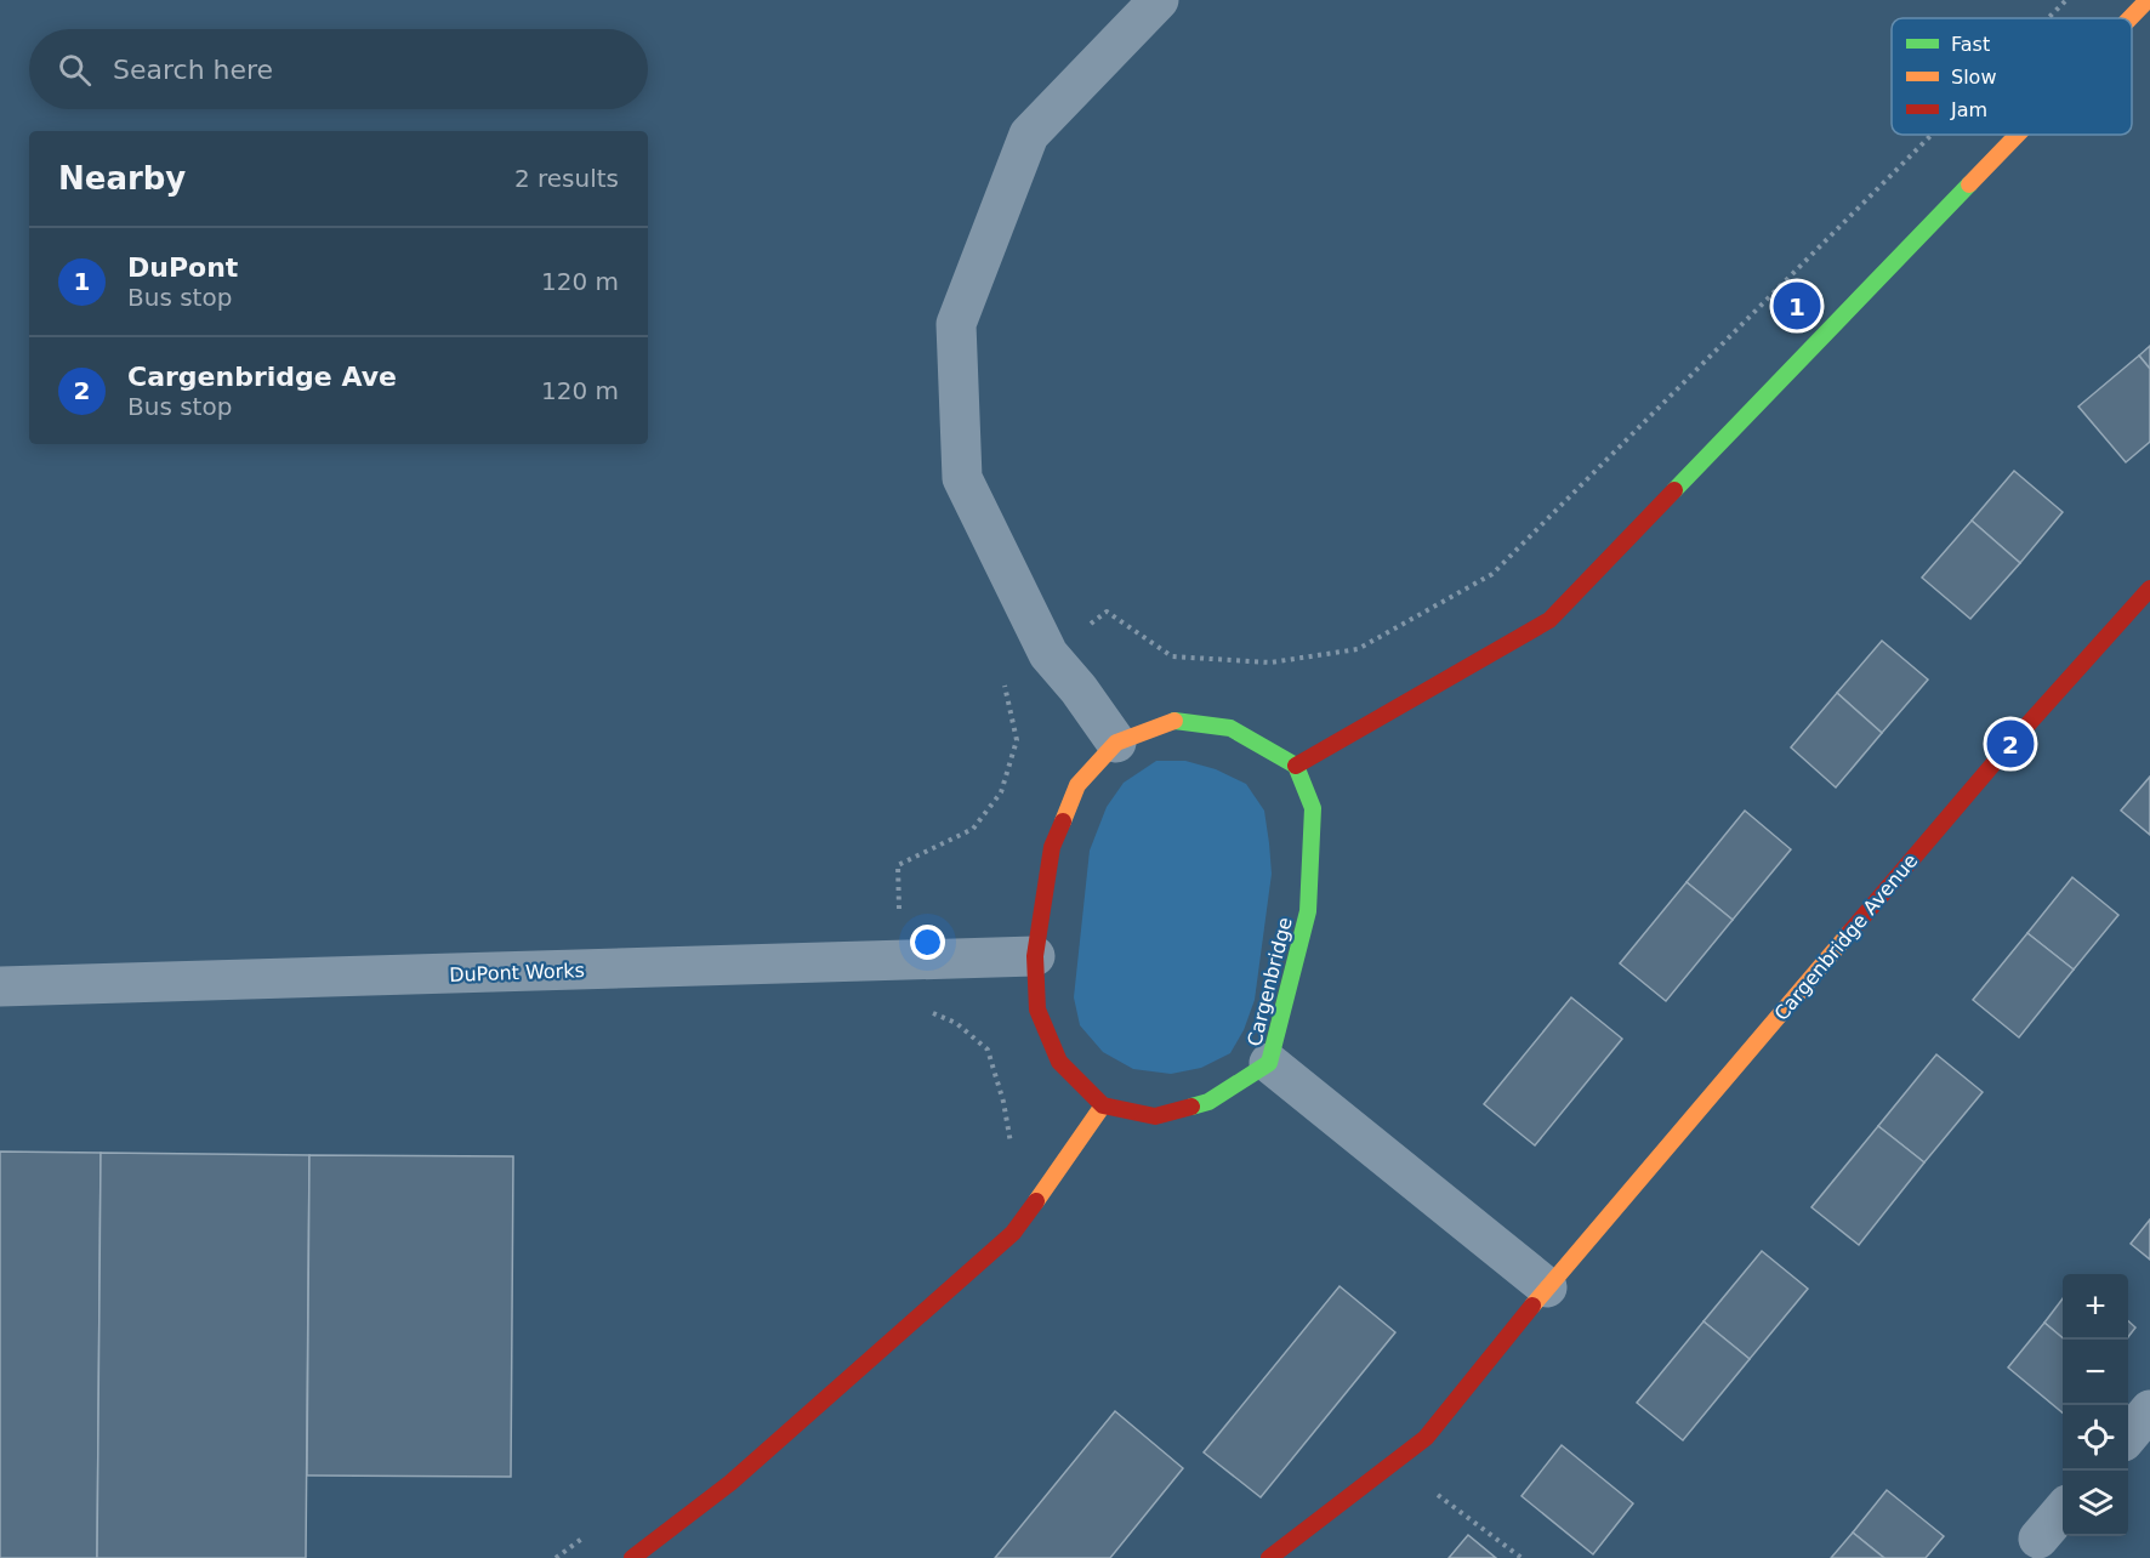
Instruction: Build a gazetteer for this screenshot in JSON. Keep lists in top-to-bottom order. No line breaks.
{"streets":{"main road":["Cargenbridge Avenue","Cargenbridge"],"street":["DuPont Works"]},"legend":["Fast","Slow","Jam"],"page":{"search":"Search here","heading":["Nearby","2 results"],"list":[{"mark":"1","name":"DuPont","note":"Bus stop","value":"120 m"},{"mark":"2","name":"Cargenbridge Ave","note":"Bus stop","value":"120 m"}],"pins":["1","2"],"map_buttons":["+","−"]}}
